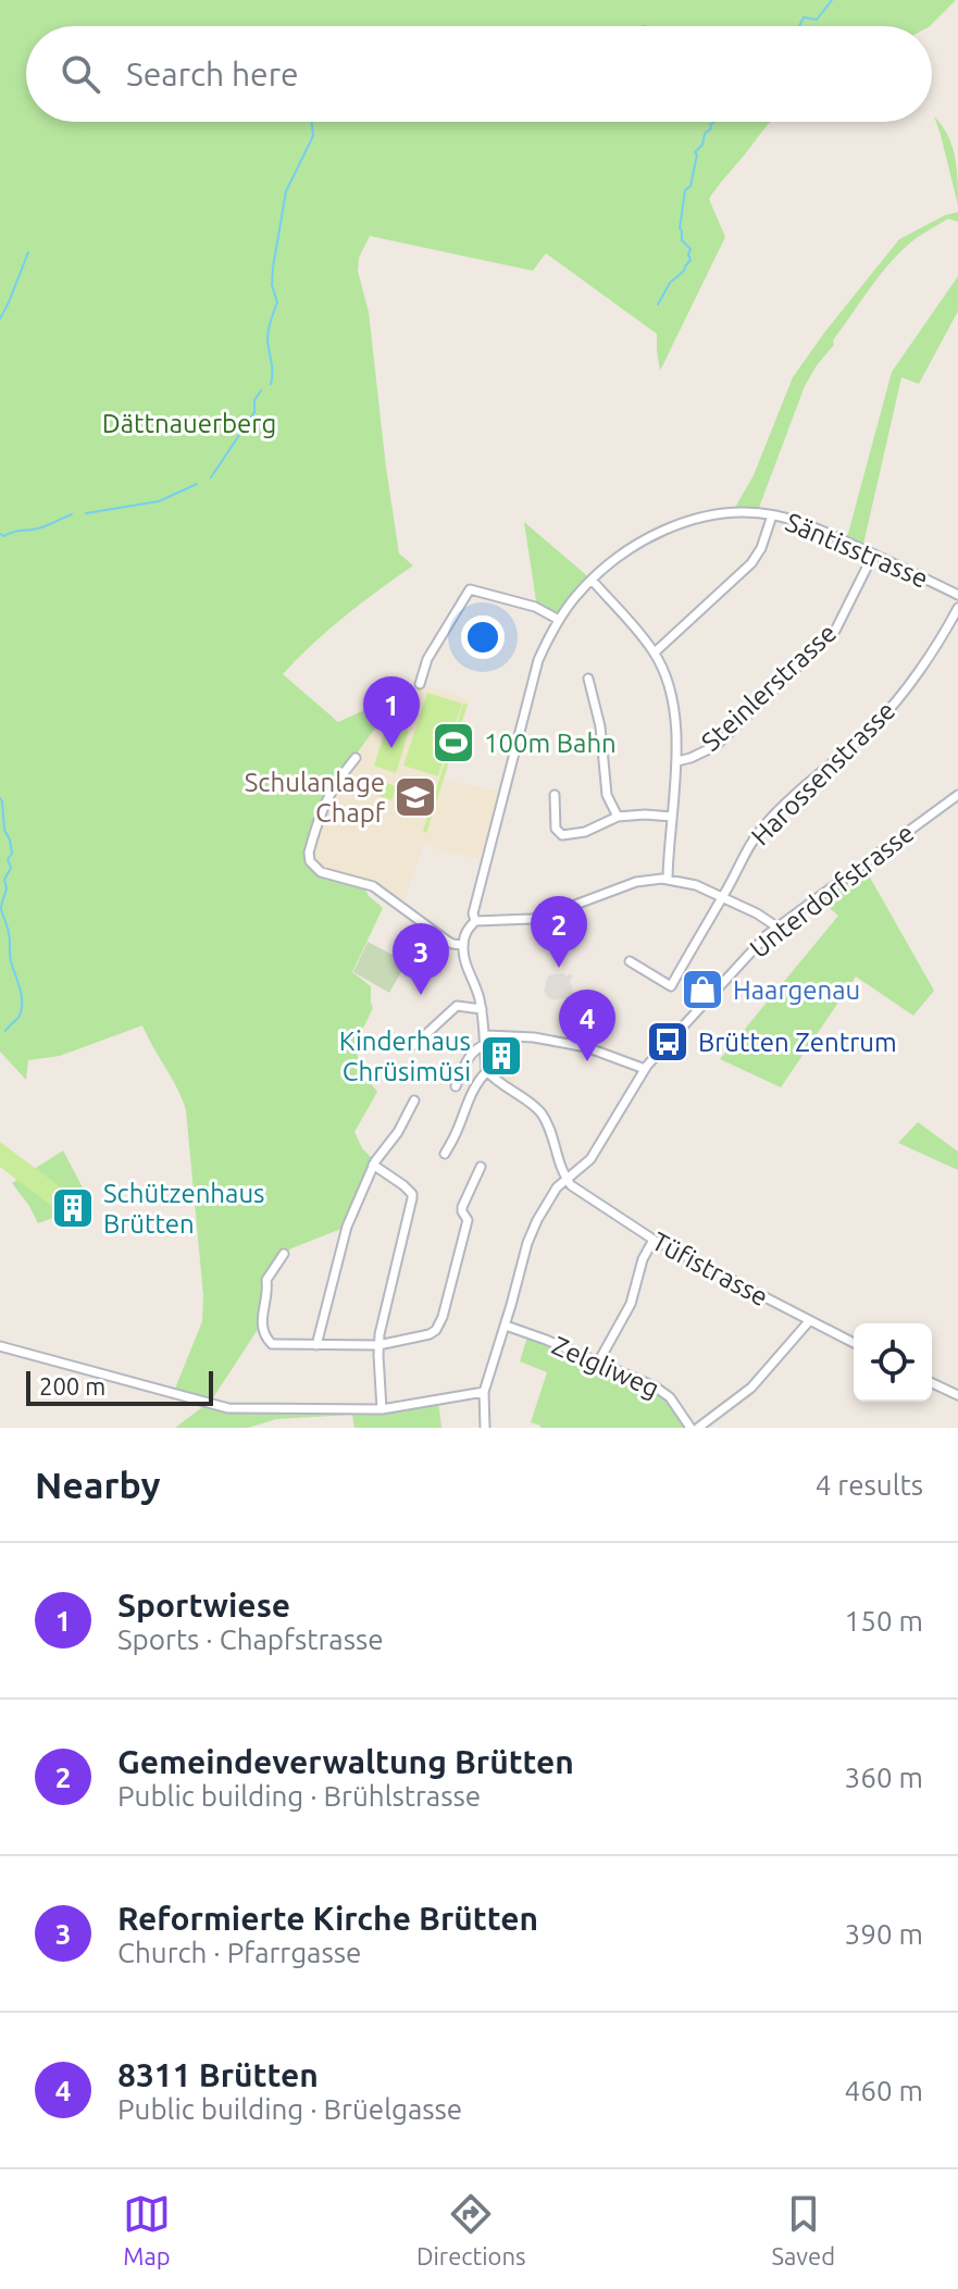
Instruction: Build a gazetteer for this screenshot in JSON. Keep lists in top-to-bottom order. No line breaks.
{"streets":{"street":["Säntisstrasse","Steinlerstrasse","Harossenstrasse","Unterdorfstrasse","Tüfistrasse","Zelgliweg"]},"crossings":[["Säntisstrasse","Steinlerstrasse"],["Unterdorfstrasse","Tüfistrasse"],["Unterdorfstrasse","Zelgliweg"]],"parks":["Dättnauerberg"],"places":{"sports":["100m Bahn"],"school or university":["Schulanlage Chapf"],"shop":["Haargenau"],"bus stop":["Brütten Zentrum"],"building":["Kinderhaus Chrüsimüsi","Schützenhaus Brütten"]},"scale_bar":"200 m","page":{"search":"Search here","pins":["1","2","3","4"],"scale":"200 m","heading":["Nearby","4 results"],"list":[{"mark":"1","name":"Sportwiese","note":"Sports · Chapfstrasse","value":"150 m"},{"mark":"2","name":"Gemeindeverwaltung Brütten","note":"Public building · Brühlstrasse","value":"360 m"},{"mark":"3","name":"Reformierte Kirche Brütten","note":"Church · Pfarrgasse","value":"390 m"},{"mark":"4","name":"8311 Brütten","note":"Public building · Brüelgasse","value":"460 m"}],"nav":["Map","Directions","Saved"]}}
